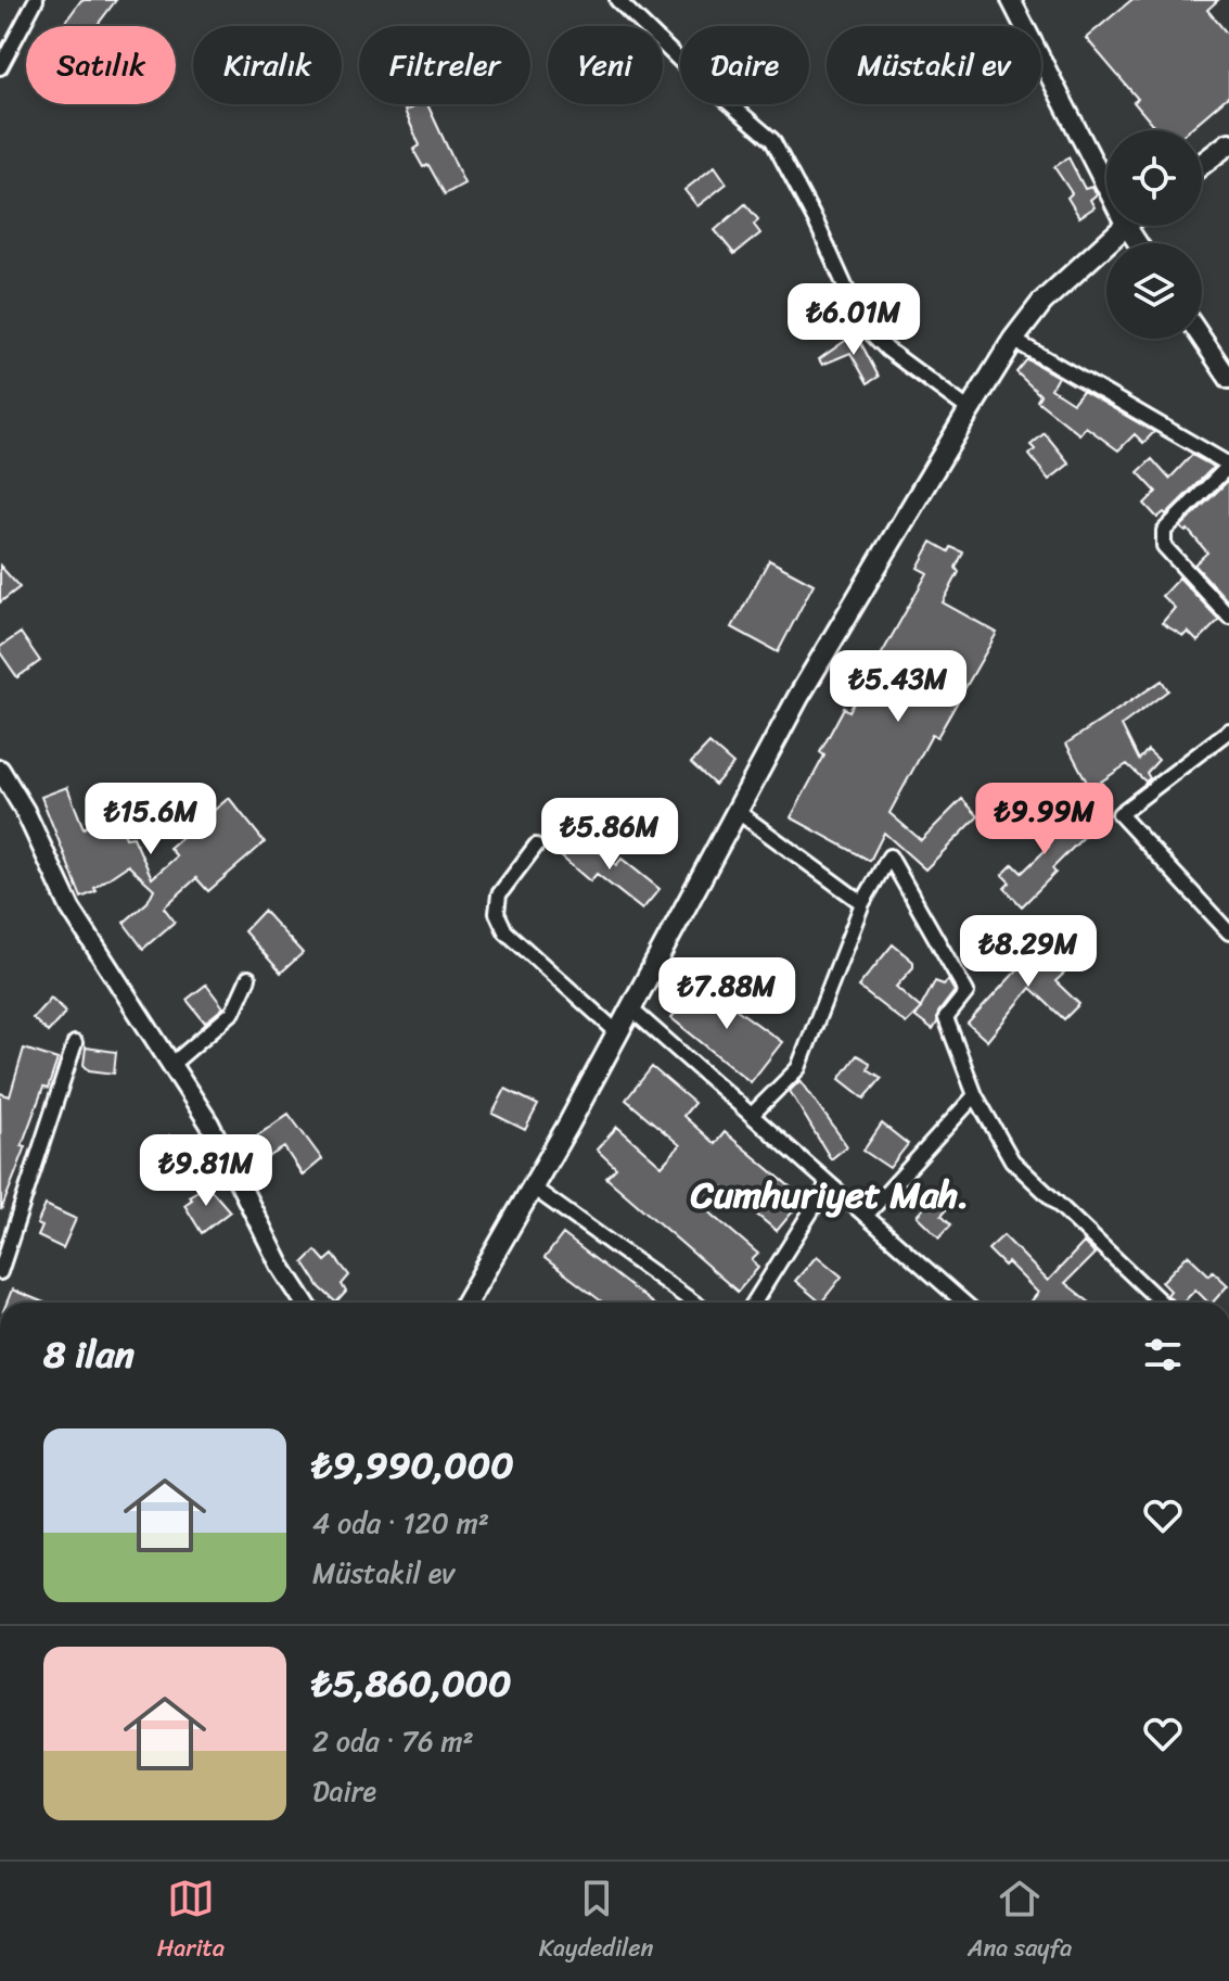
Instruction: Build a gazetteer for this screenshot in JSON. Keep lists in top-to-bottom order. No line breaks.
{"districts":["Cumhuriyet Mah."],"page":{"chip":["Satılık","Kiralık","Filtreler","Yeni","Daire","Müstakil ev"],"price":["₺6.01M","₺5.43M","₺15.6M","₺9.99M","₺5.86M","₺8.29M","₺7.88M","₺9.81M"],"heading":"8 ilan","list":[{"name":"₺9,990,000","note":"4 oda · 120 m² · Müstakil ev"},{"name":"₺5,860,000","note":"2 oda · 76 m² · Daire"}],"tabs":["Harita","Kaydedilen","Ana sayfa"]}}
